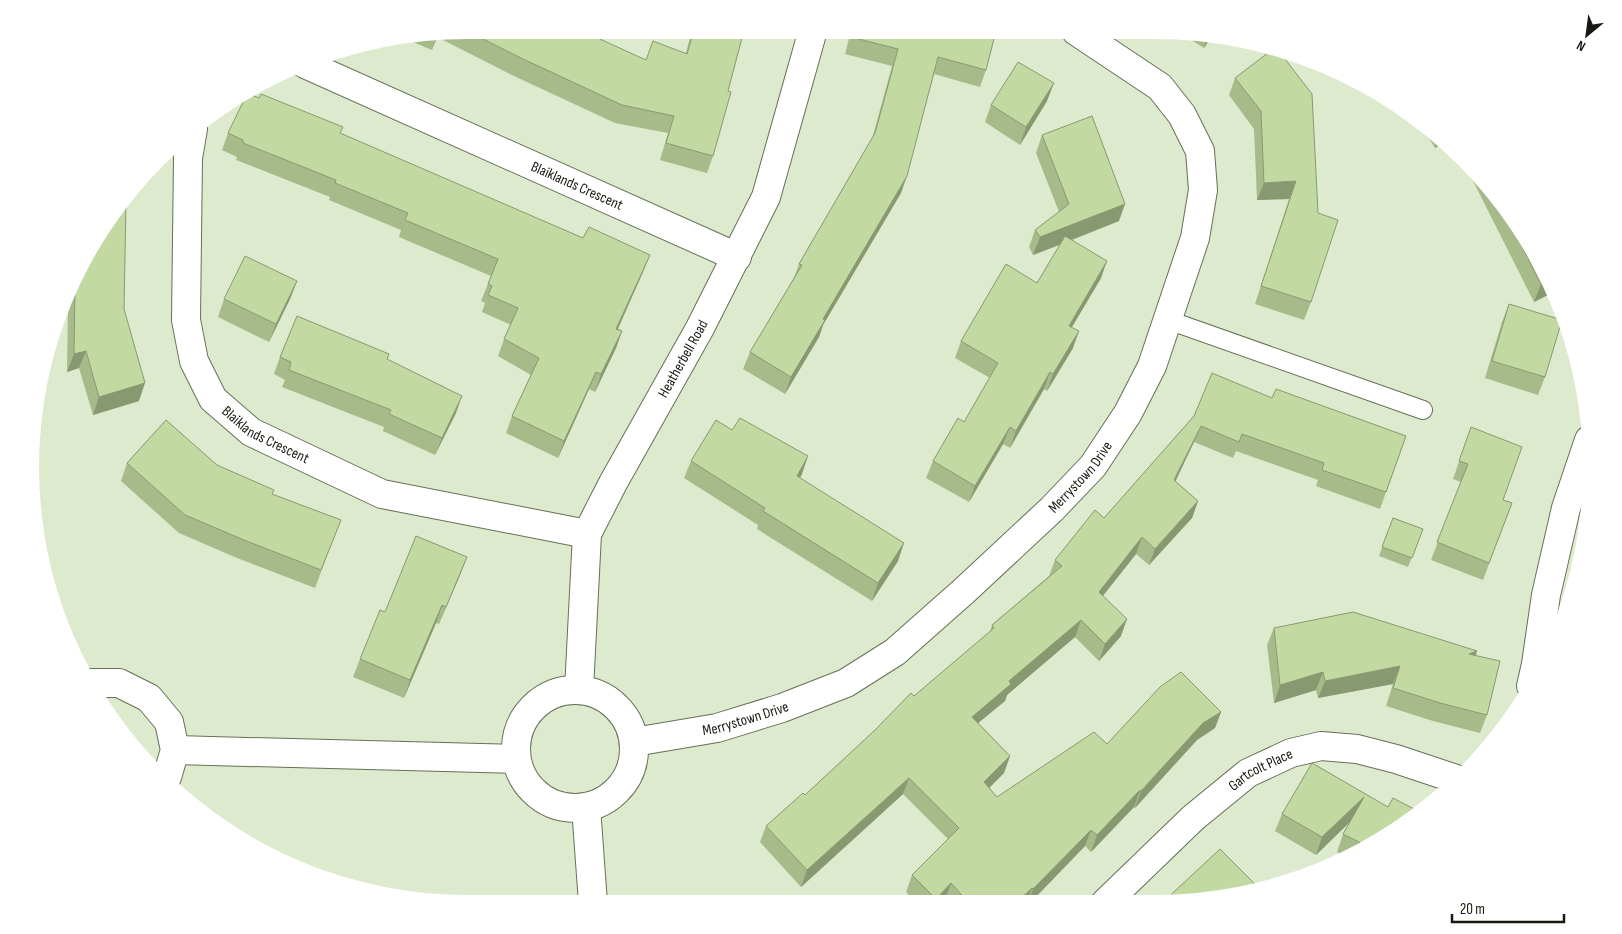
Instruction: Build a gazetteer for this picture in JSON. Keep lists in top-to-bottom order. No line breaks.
{"streets":{"street":["Blaiklands Crescent","Heatherbell Road","Merrystown Drive","Gartcolt Place"]},"crossings":[["Blaiklands Crescent","Heatherbell Road"],["Heatherbell Road","Merrystown Drive"]],"scale_bar":"20 m","north":"bottom left"}
